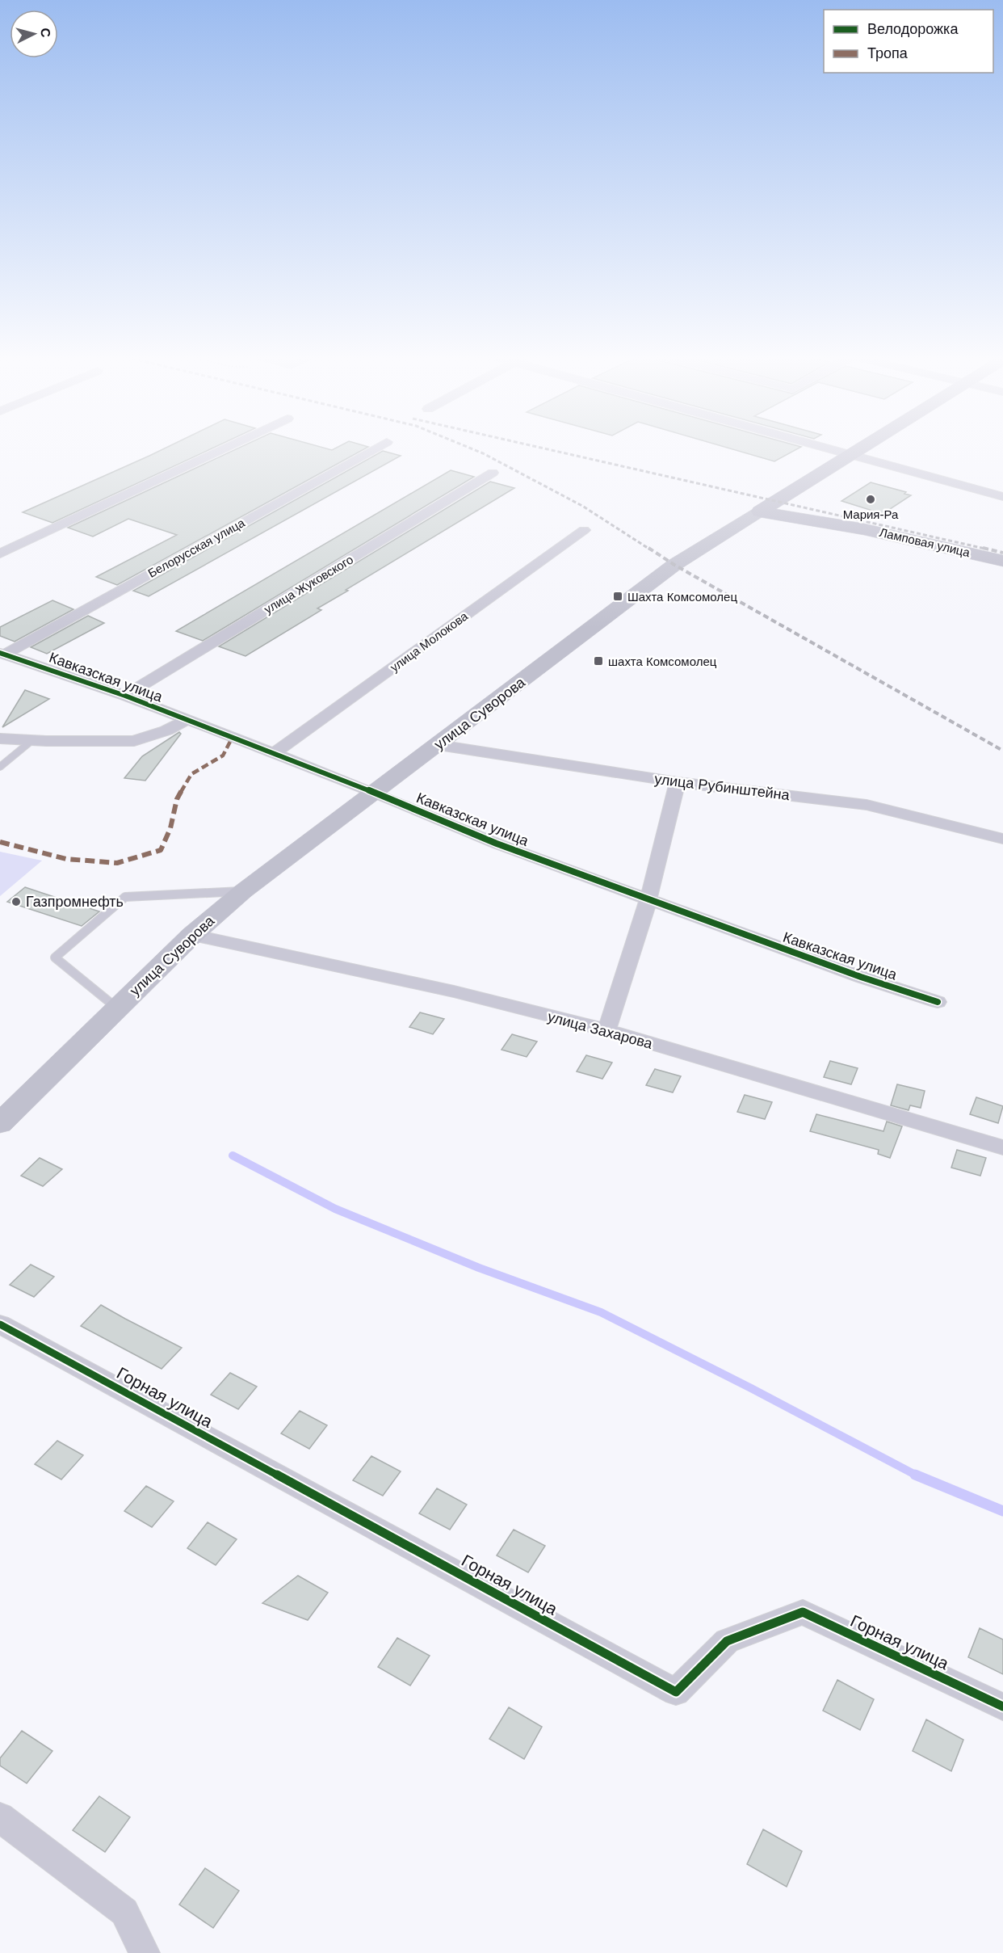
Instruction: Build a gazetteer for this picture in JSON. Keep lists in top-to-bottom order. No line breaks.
{"streets":{"main road":["Ламповая улица","улица Суворова"],"street":["Белорусская улица","улица Жуковского","улица Молокова","Кавказская улица","улица Рубинштейна","улица Захарова","Горная улица"]},"crossings":[["Ламповая улица","улица Суворова"],["Белорусская улица","Кавказская улица"],["улица Жуковского","Кавказская улица"],["улица Молокова","Кавказская улица"],["Кавказская улица","улица Суворова"],["улица Суворова","улица Рубинштейна"],["улица Суворова","улица Захарова"]],"places":{"other":["Мария-Ра","Газпромнефть"],"transit":["Шахта Комсомолец","шахта Комсомолец"]},"legend":["Велодорожка","Тропа"],"north":"right"}
